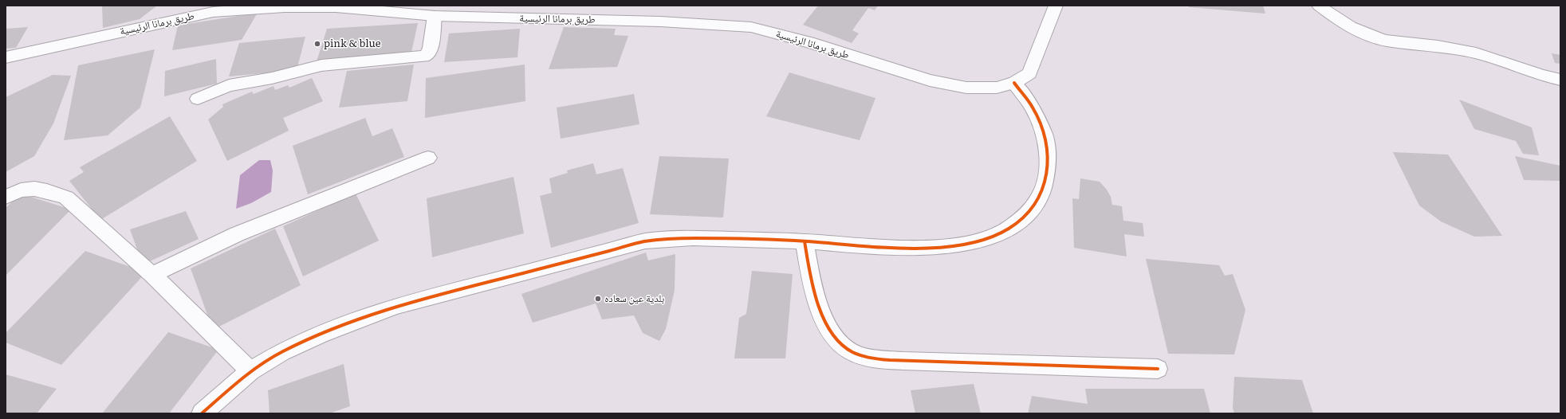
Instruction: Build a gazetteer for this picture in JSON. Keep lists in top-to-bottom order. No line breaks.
{"streets":{"street":["طريق برمانا الرئيسية"]},"places":["pink & blue","بلدية عين سعاده"]}
